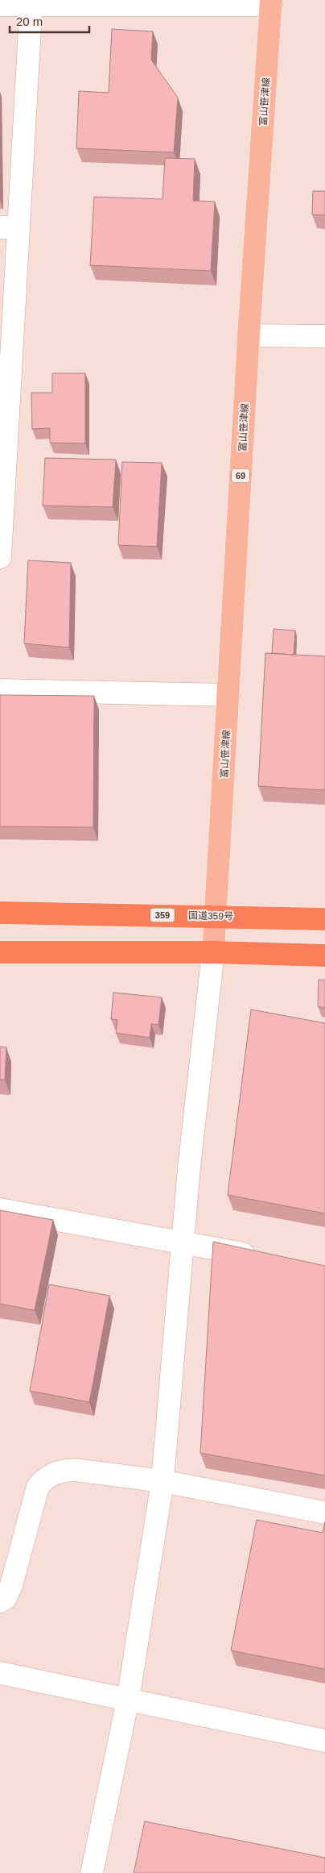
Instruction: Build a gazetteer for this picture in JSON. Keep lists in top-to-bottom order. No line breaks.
{"streets":{"highway":["359","国道359号"],"main road":["富山笹津線","69"]},"crossings":[["富山笹津線","国道359号"]],"scale_bar":"20 m"}
